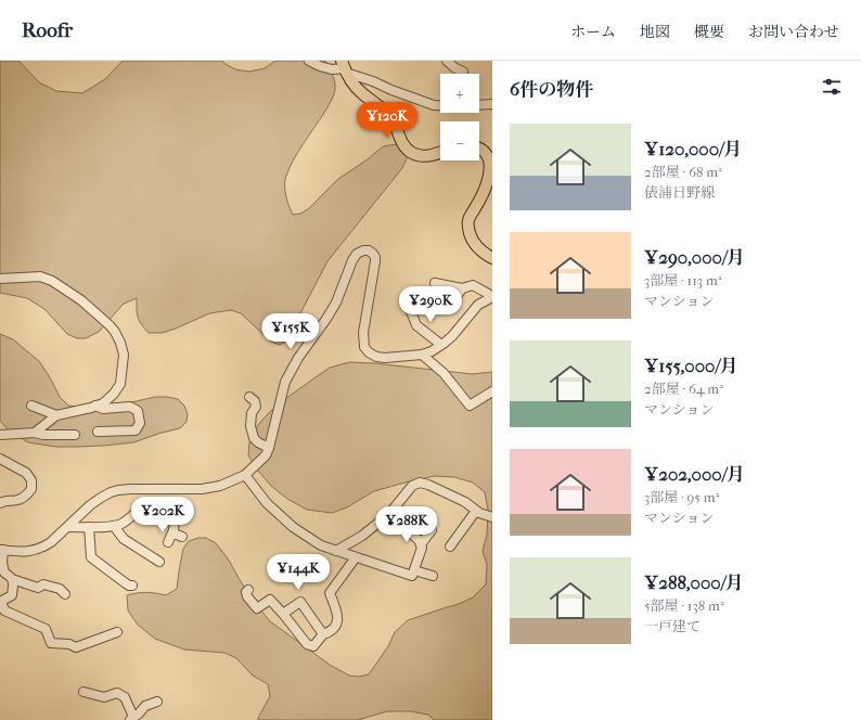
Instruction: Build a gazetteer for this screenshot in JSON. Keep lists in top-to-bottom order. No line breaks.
{"page":{"header":"Roofr","nav":["ホーム","地図","概要","お問い合わせ"],"heading":"6件の物件","map_buttons":["+","−"],"price":["¥120K","¥290K","¥155K","¥202K","¥288K","¥144K"],"list":[{"name":"¥120,000/月","note":"2部屋 · 68 m² · 俵浦日野線"},{"name":"¥290,000/月","note":"3部屋 · 113 m² · マンション"},{"name":"¥155,000/月","note":"2部屋 · 64 m² · マンション"},{"name":"¥202,000/月","note":"3部屋 · 95 m² · マンション"},{"name":"¥288,000/月","note":"5部屋 · 138 m² · 一戸建て"}]}}
